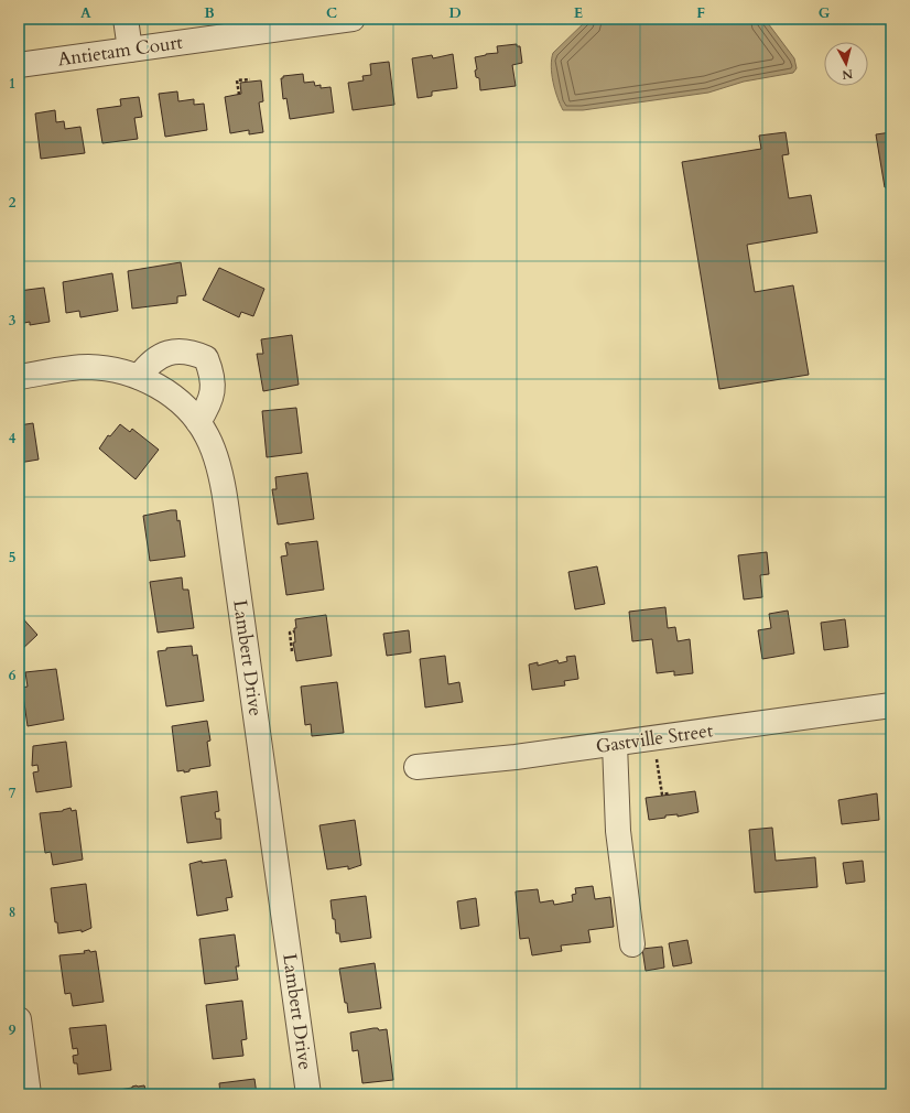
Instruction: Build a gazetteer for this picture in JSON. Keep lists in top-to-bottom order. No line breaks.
{"streets":{"street":["Antietam Court","Lambert Drive","Gastville Street"]},"north":"bottom","grid":{"columns":["A","B","C","D","E","F","G"],"rows":["1","2","3","4","5","6","7","8","9"]}}
